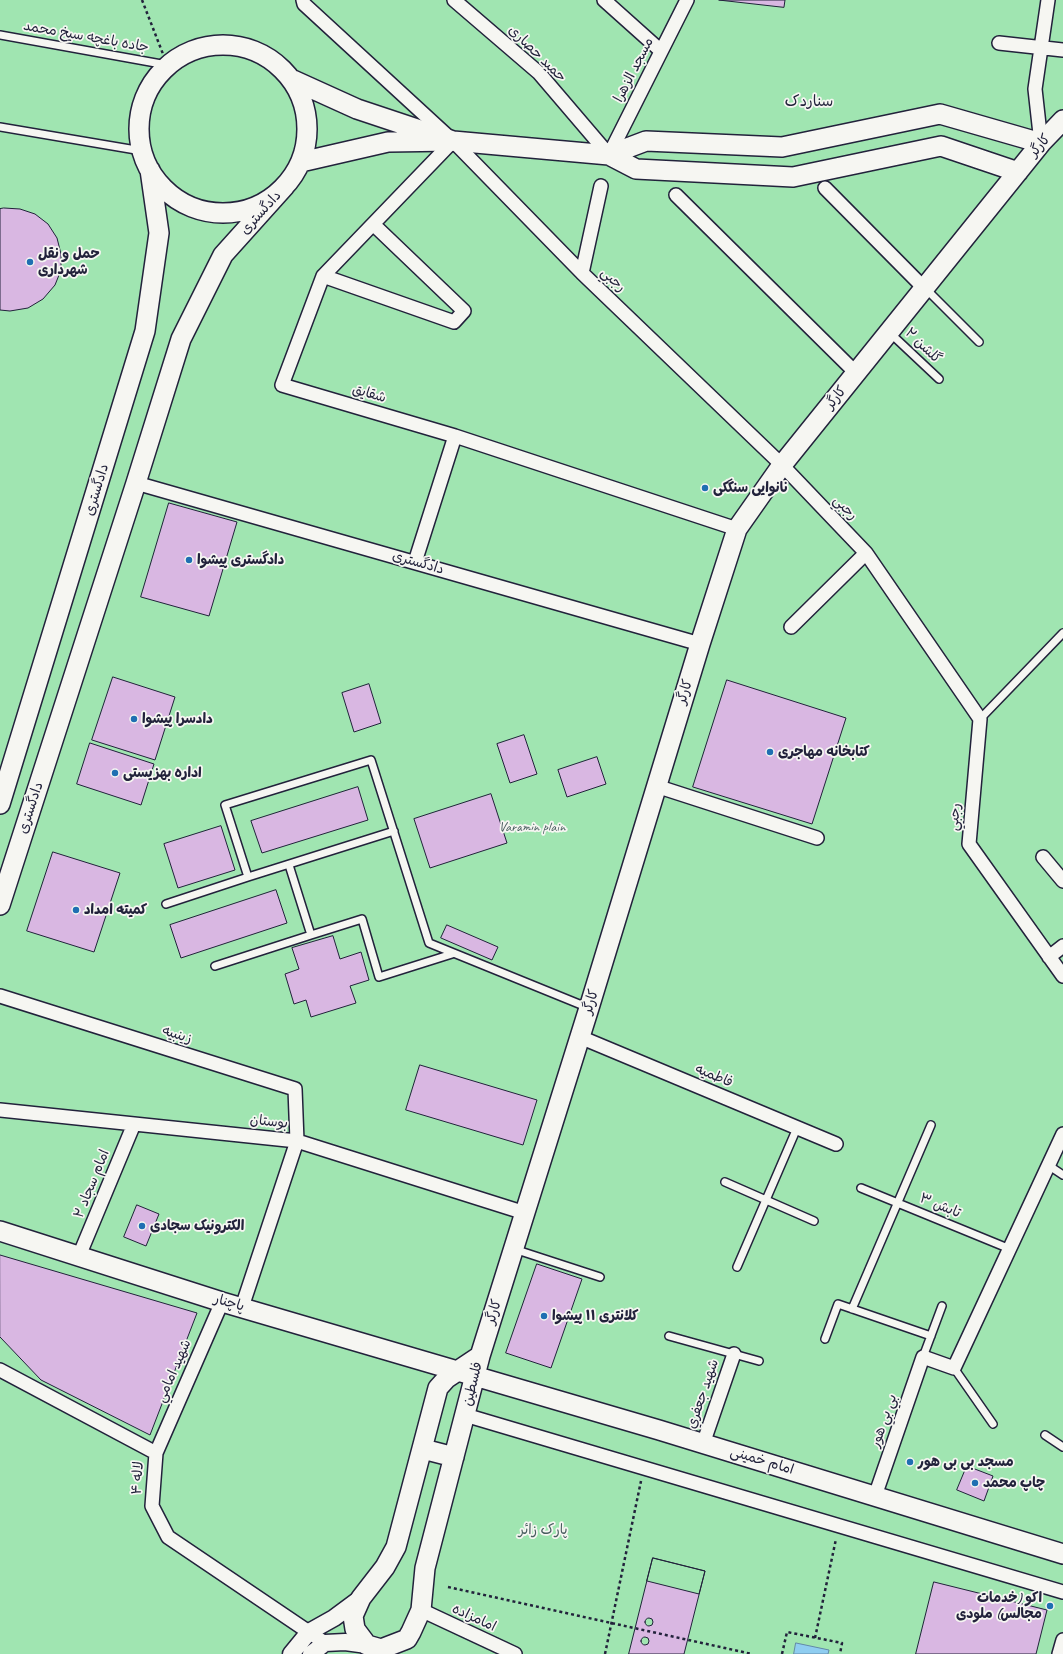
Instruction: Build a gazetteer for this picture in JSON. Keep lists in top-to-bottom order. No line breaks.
{"streets":{"main road":["کارگر","دادگستری","پاچنار","فلسطین","امام خمینی"],"street":["حمید حصاری","مسجد الزهرا","رجبي","شقايق","زينبيه","فاطميه","بوستان","امام سجاد ۲","شهيد امامي","شهيد جعفري","بي بي هور","لاله ۴","امامزاده"],"lane":["جاده باغچه سیخ محمد","گلشن ۲","تابش ۳"]},"crossings":[["حمید حصاری","مسجد الزهرا"],["کارگر","دادگستری"],["کارگر","رجبي"],["کارگر","گلشن ۲"],["کارگر","شقايق"],["کارگر","فاطميه"],["کارگر","بوستان"],["کارگر","فلسطین"],["رجبي","شقايق"],["زينبيه","بوستان"],["بوستان","امام سجاد ۲"],["امام سجاد ۲","پاچنار"],["پاچنار","شهيد امامي"],["پاچنار","فلسطین"],["پاچنار","امام خمینی"],["شهيد امامي","لاله ۴"],["فلسطین","امام خمینی"],["فلسطین","امامزاده"],["شهيد جعفري","امام خمینی"],["بي بي هور","امام خمینی"]],"districts":["سناردک"],"parks":["Varamin plain","پارک زائر"],"places":["حمل و نقل شهرداری","نانوایی سنگکی","دادگستری پیشوا","دادسرا پیشوا","کتابخانه مهاجری","اداره بهزیستی","کمیته امداد","الکترونیک سجادی","کلانتری ۱۱ پیشوا","مسجد بی بی هور","چاپ محمد","اکو (خدمات مجالس) ملودی"]}
